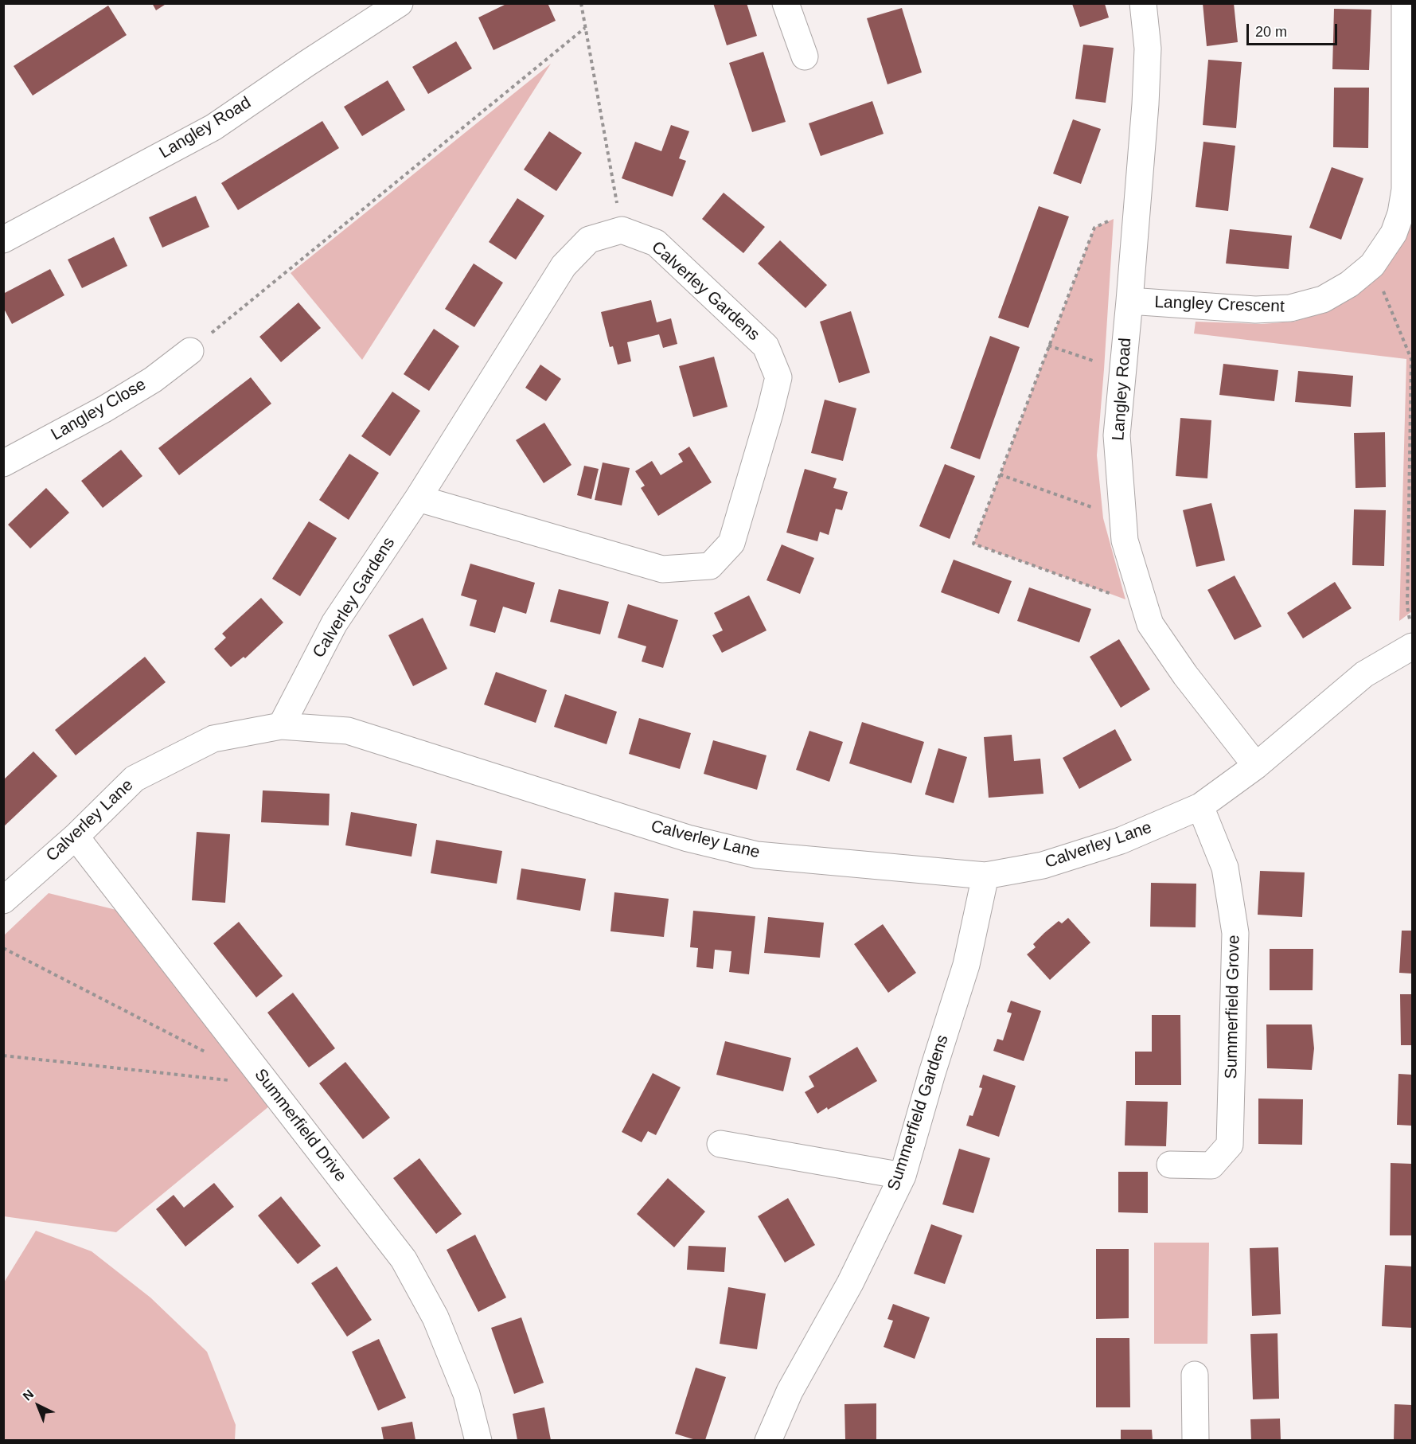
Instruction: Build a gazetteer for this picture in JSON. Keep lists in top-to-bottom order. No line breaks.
{"streets":{"street":["Langley Road","Calverley Gardens","Langley Crescent","Langley Close","Calverley Lane","Summerfield Grove","Summerfield Gardens","Summerfield Drive"]},"crossings":[["Langley Road","Langley Crescent"],["Langley Road","Calverley Lane"],["Calverley Gardens","Calverley Lane"],["Calverley Lane","Summerfield Grove"],["Calverley Lane","Summerfield Gardens"],["Calverley Lane","Summerfield Drive"]],"scale_bar":"20 m","north":"top left"}
